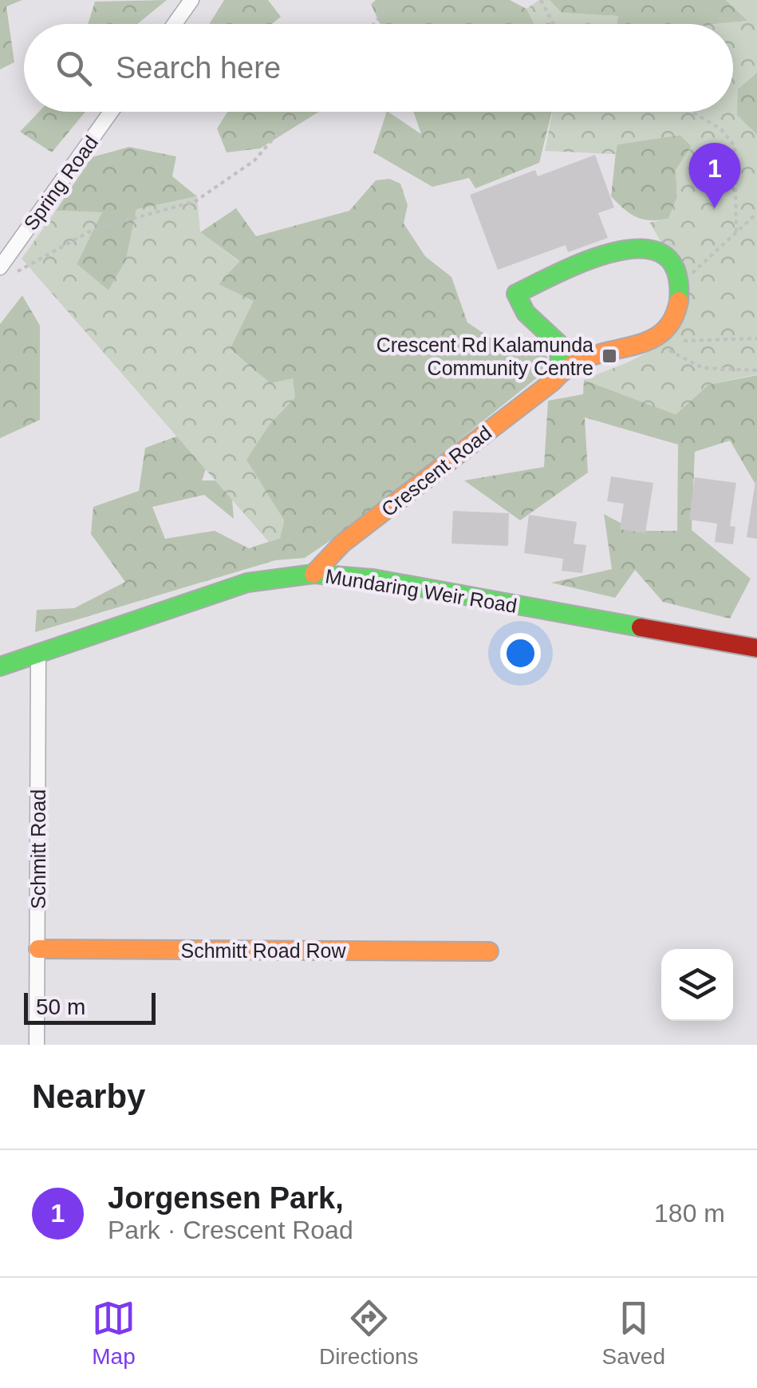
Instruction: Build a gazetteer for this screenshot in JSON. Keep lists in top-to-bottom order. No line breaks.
{"streets":{"street":["Spring Road","Crescent Road","Mundaring Weir Road","Schmitt Road","Schmitt Road Row"]},"crossings":[["Crescent Road","Mundaring Weir Road"],["Mundaring Weir Road","Schmitt Road"],["Schmitt Road","Schmitt Road Row"]],"places":{"transit":["Crescent Rd Kalamunda Community Centre"]},"scale_bar":"50 m","page":{"search":"Search here","pins":"1","scale":"50 m","heading":"Nearby","list":[{"mark":"1","name":"Jorgensen Park,","note":"Park · Crescent Road","value":"180 m"}],"nav":["Map","Directions","Saved"]}}
